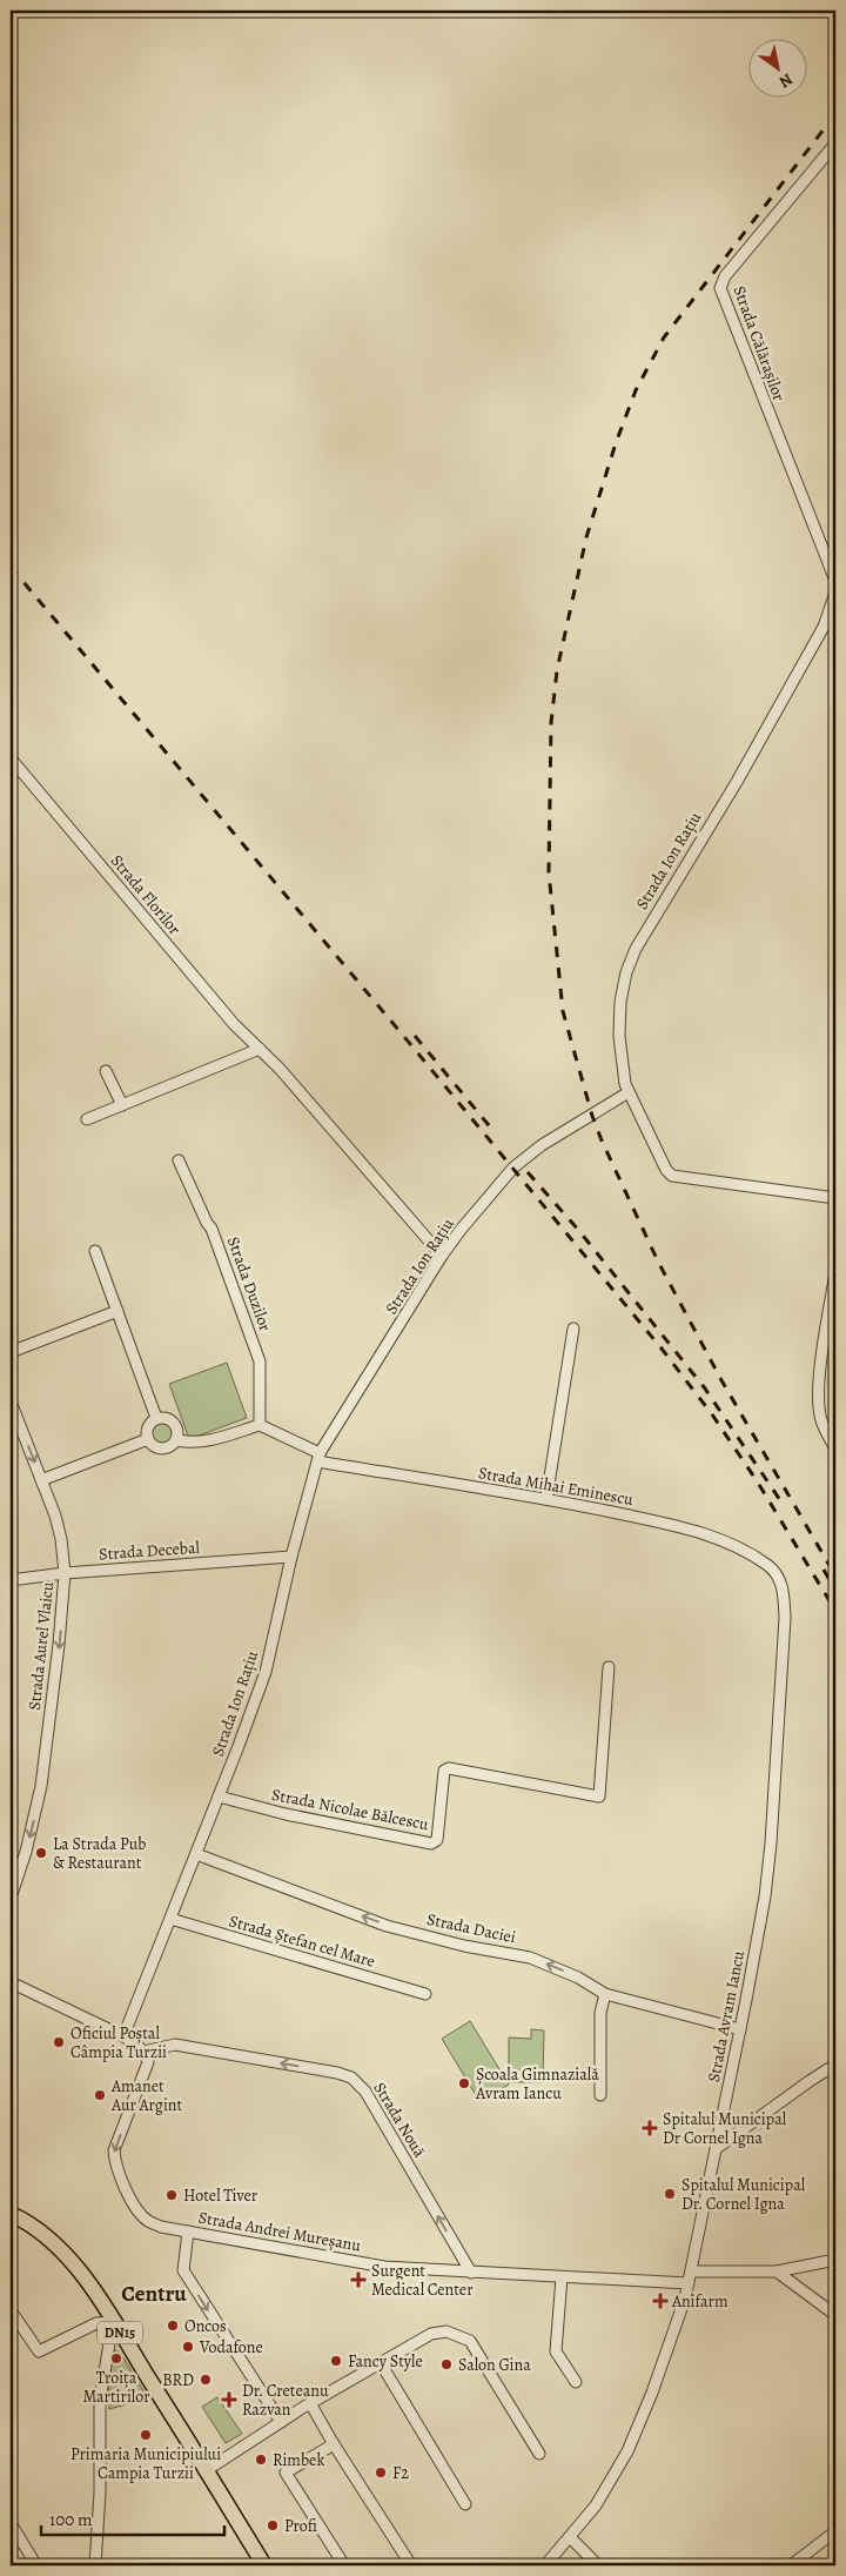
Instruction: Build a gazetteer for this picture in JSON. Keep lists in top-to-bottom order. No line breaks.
{"streets":{"main road":["DN15"],"street":["Strada Călărașilor","Strada Ion Rațiu","Strada Florilor","Strada Duzilor","Strada Mihai Eminescu","Strada Decebal","Strada Aurel Vlaicu","Strada Nicolae Bălcescu","Strada Daciei","Strada Ștefan cel Mare","Strada Avram Iancu","Strada Nouă","Strada Andrei Mureșanu"]},"crossings":[["Strada Ion Rațiu","Strada Florilor"],["Strada Ion Rațiu","Strada Mihai Eminescu"],["Strada Ion Rațiu","Strada Decebal"],["Strada Ion Rațiu","Strada Nicolae Bălcescu"],["Strada Ion Rațiu","Strada Daciei"],["Strada Ion Rațiu","Strada Ștefan cel Mare"],["Strada Duzilor","Strada Mihai Eminescu"],["Strada Mihai Eminescu","Strada Avram Iancu"],["Strada Decebal","Strada Aurel Vlaicu"],["Strada Daciei","Strada Avram Iancu"],["Strada Avram Iancu","Strada Andrei Mureșanu"],["Strada Nouă","Strada Andrei Mureșanu"]],"one_way":["Strada Aurel Vlaicu","Strada Daciei","Strada Nouă"],"districts":["Centru"],"places":{"other":["La Strada Pub & Restaurant","Oficiul Poștal Câmpia Turzii","Școala Gimnazială Avram Iancu","Amanet Aur Argint","Spitalul Municipal Dr. Cornel Igna","Hotel Tiver","Oncos","Vodafone","Troița Martirilor","Fancy Style","Salon Gina","BRD","Primaria Municipiului Campia Turzii","Rimbek","F2","Profi"],"health":["Spitalul Municipal Dr Cornel Igna","Surgent Medical Center","Anifarm","Dr. Creteanu Razvan"]},"scale_bar":"100 m","north":"bottom right"}
